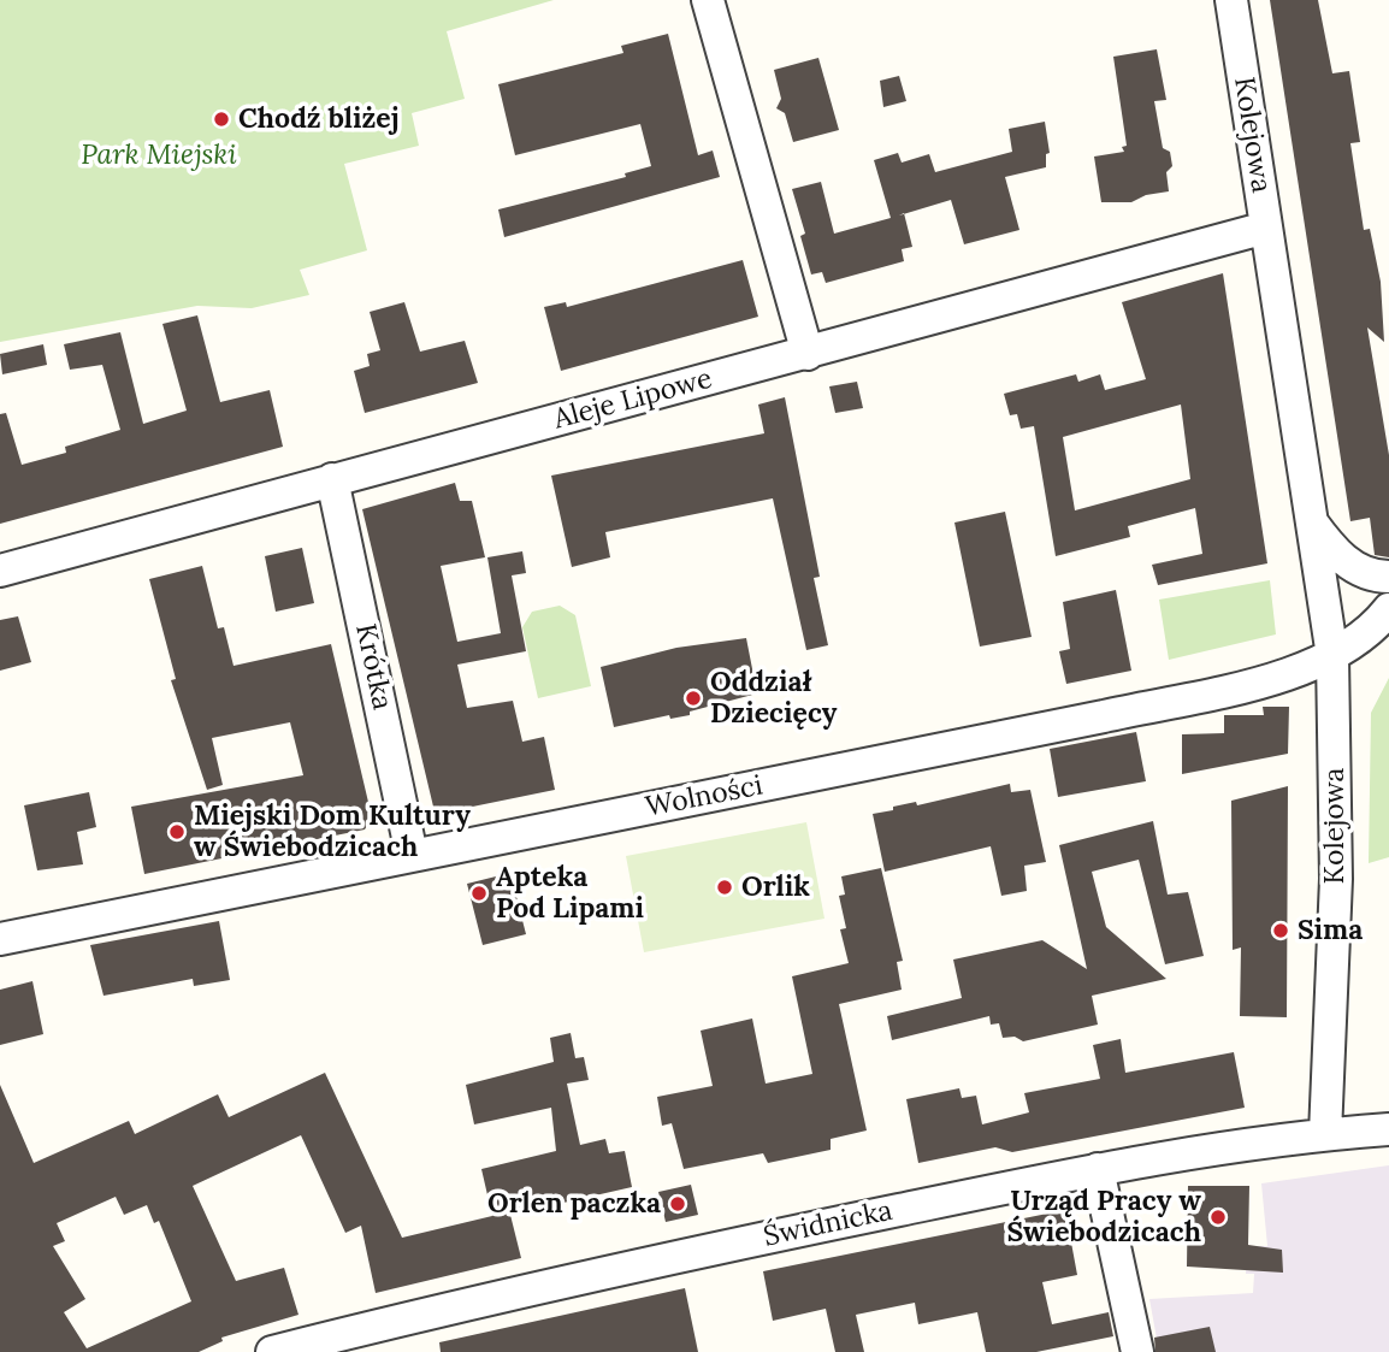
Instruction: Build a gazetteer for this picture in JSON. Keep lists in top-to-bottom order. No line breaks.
{"streets":{"street":["Kolejowa","Aleje Lipowe","Krótka","Wolności","Świdnicka"]},"crossings":[["Kolejowa","Aleje Lipowe"],["Kolejowa","Wolności"],["Kolejowa","Świdnicka"],["Aleje Lipowe","Krótka"],["Krótka","Wolności"]],"parks":["Park Miejski"],"places":["Chodź bliżej","Oddział Dziecięcy","Miejski Dom Kultury w Świebodzicach","Orlik","Apteka Pod Lipami","Sima","Orlen paczka","Urząd Pracy w Świebodzicach"]}
